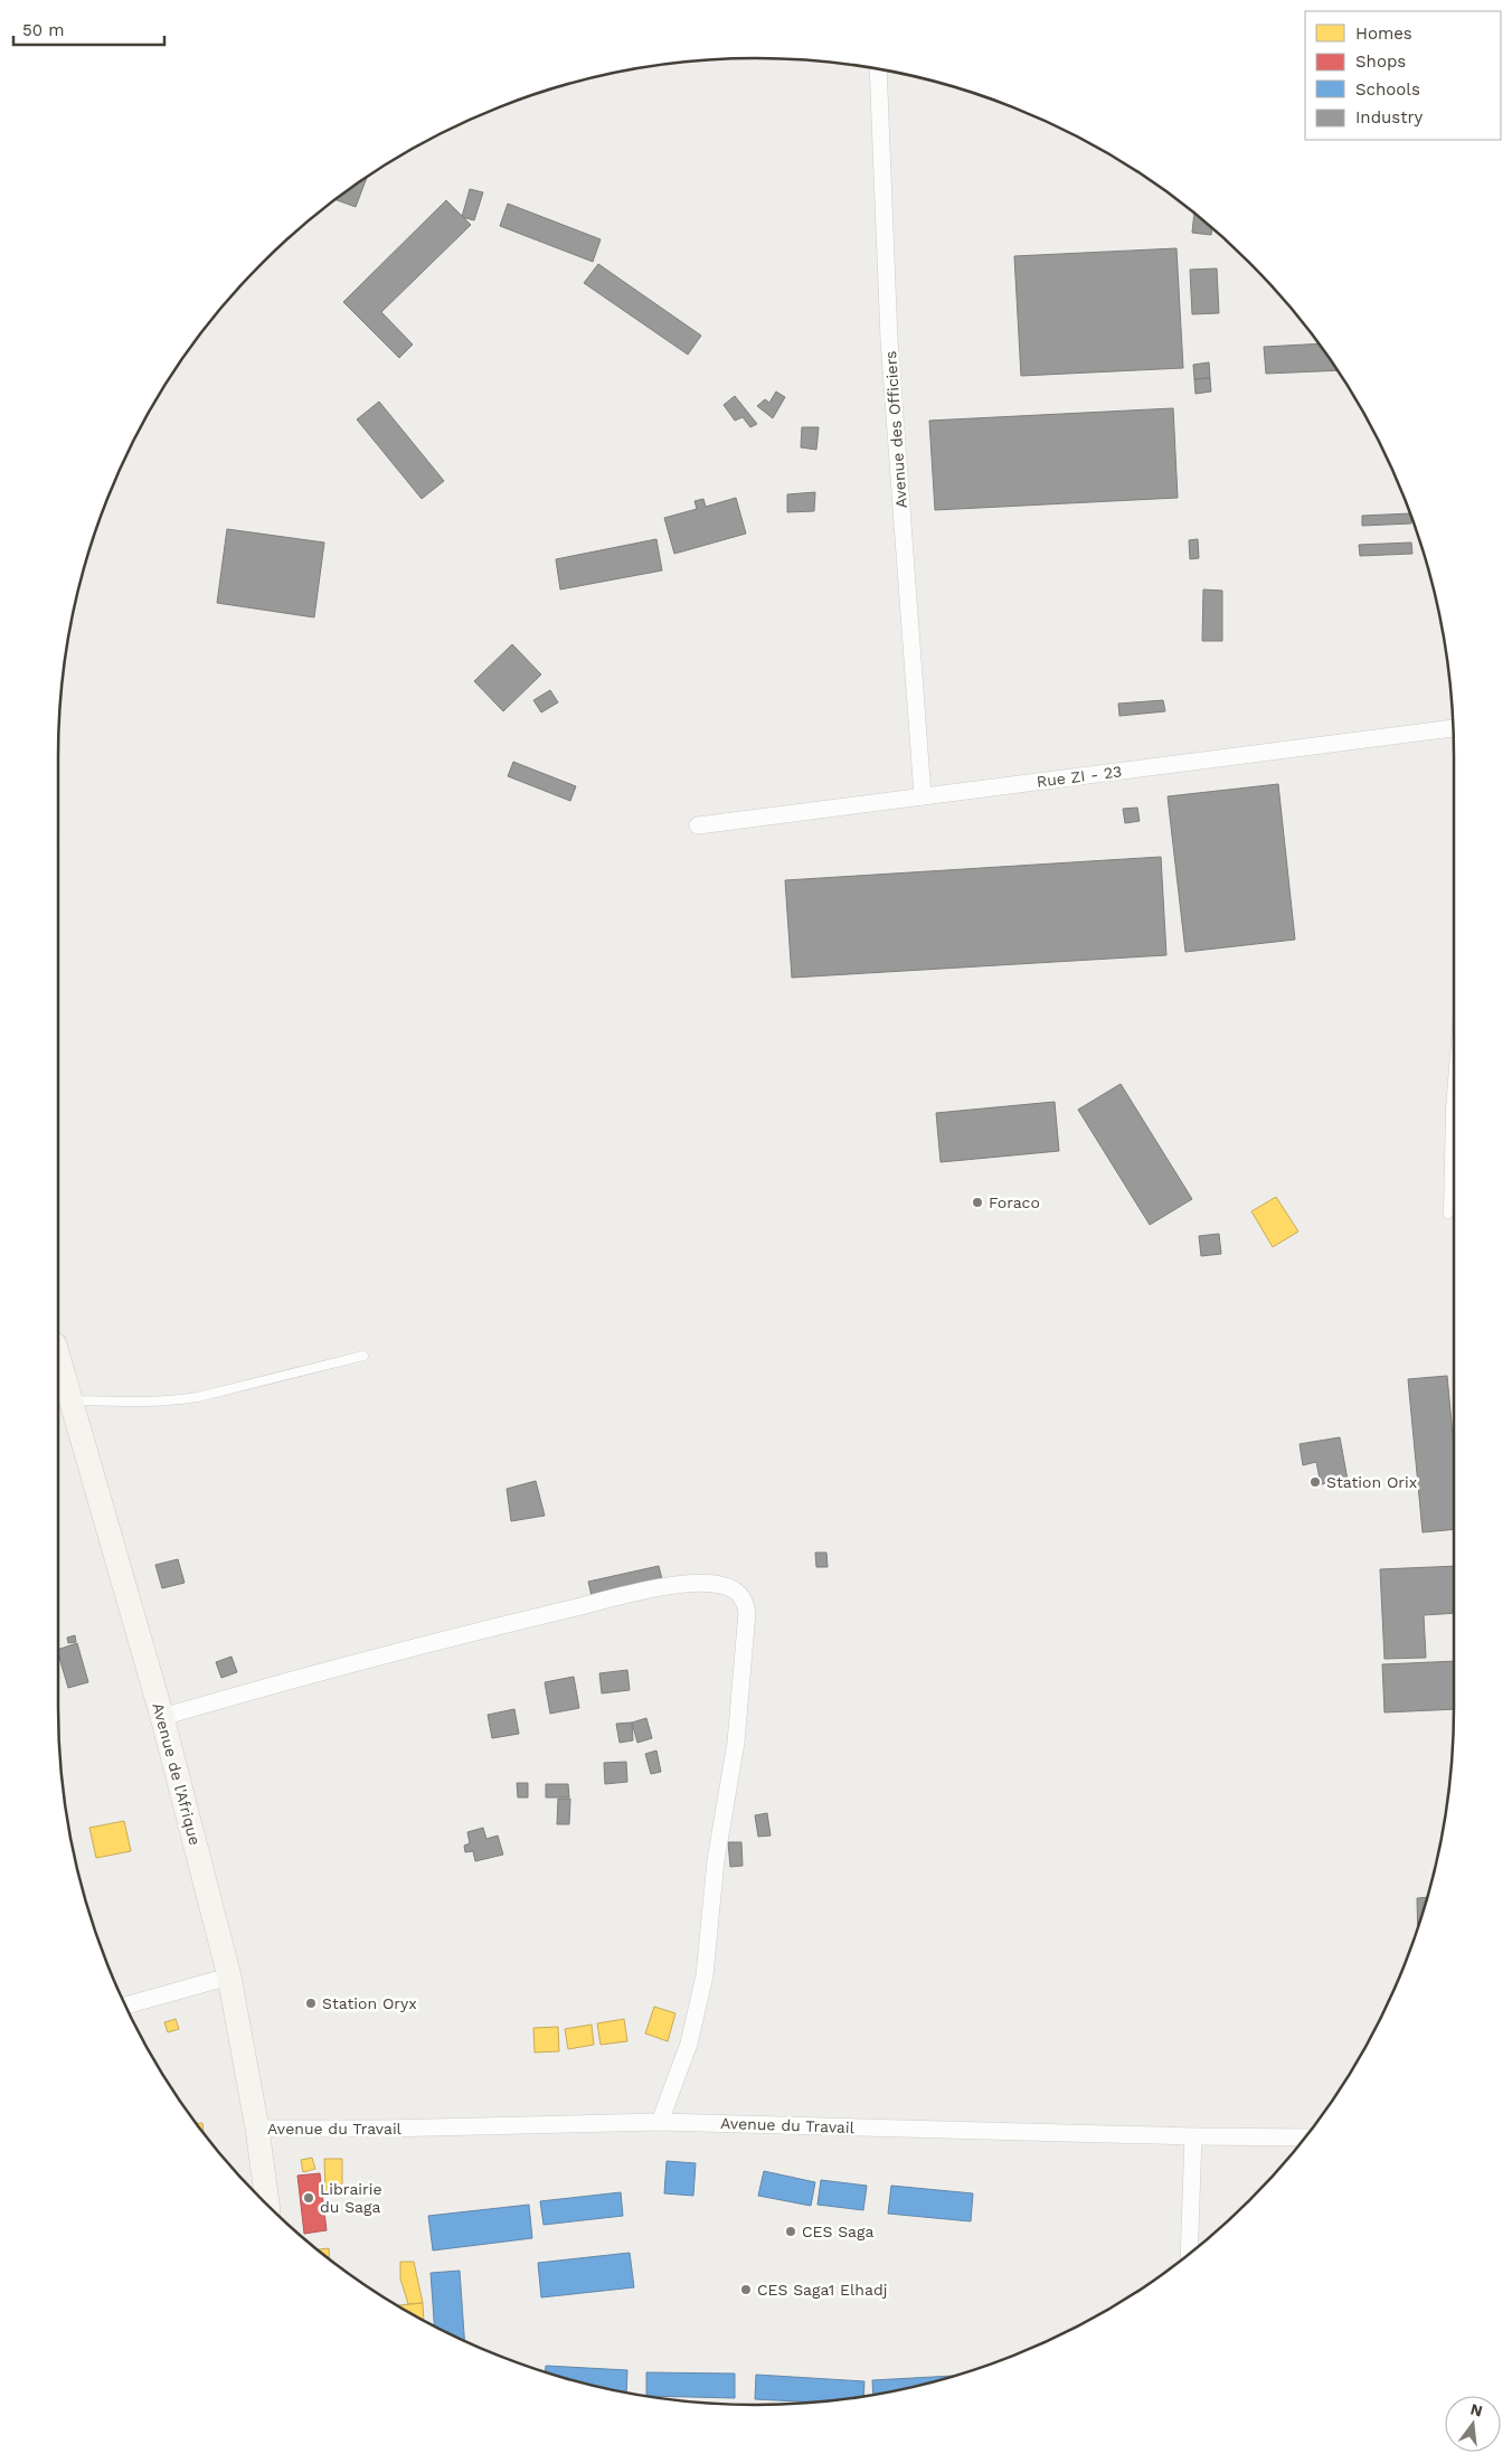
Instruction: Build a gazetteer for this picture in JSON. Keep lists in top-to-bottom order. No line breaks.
{"streets":{"main road":["Avenue de l'Afrique"],"street":["Avenue des Officiers","Rue ZI - 23","Avenue du Travail"]},"crossings":[["Avenue des Officiers","Rue ZI - 23"],["Avenue de l'Afrique","Avenue du Travail"]],"places":["Foraco","Station Orix","Station Oryx","Librairie du Saga","CES Saga","CES Saga1 Elhadj"],"legend":["Homes","Shops","Schools","Industry"],"scale_bar":"50 m","north":"top"}
